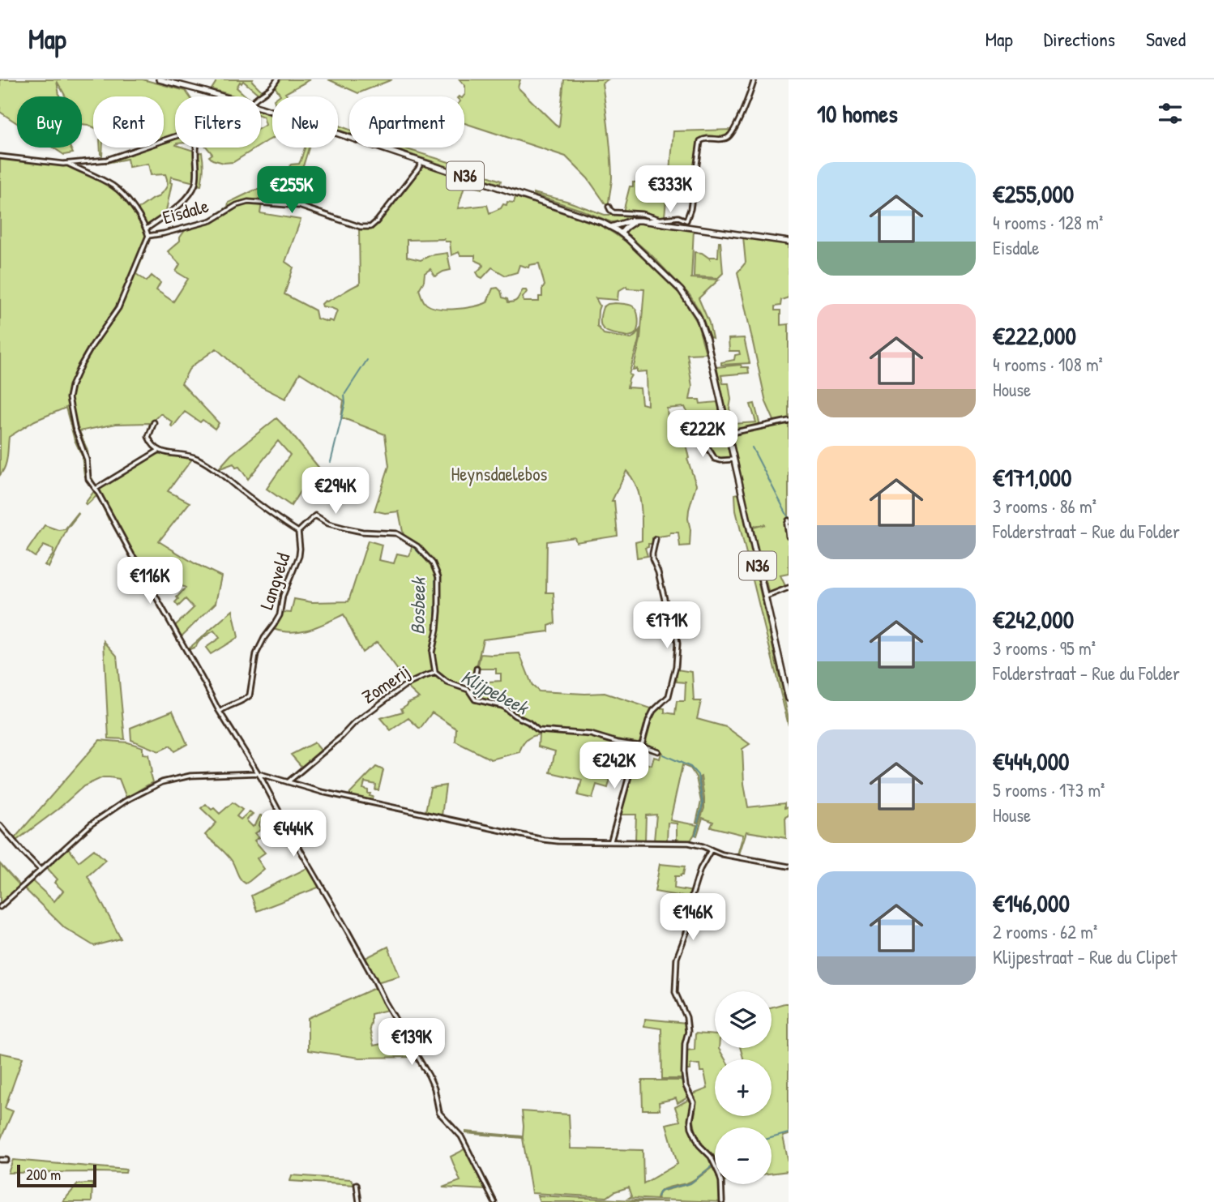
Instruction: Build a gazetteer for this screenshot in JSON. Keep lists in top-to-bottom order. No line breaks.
{"streets":{"main road":["N36"],"street":["Eisdale","Langveld","Zomerij"]},"crossings":[["N36","Eisdale"],["Langveld","Zomerij"]],"water":["Bosbeek","Klijpebeek"],"parks":["Heynsdaelebos"],"scale_bar":"200 m","page":{"header":"Map","nav":["Map","Directions","Saved"],"heading":"10 homes","chip":["Buy","Rent","Filters","New","Apartment"],"list":[{"name":"€255,000","note":"4 rooms · 128 m² · Eisdale"},{"name":"€222,000","note":"4 rooms · 108 m² · House"},{"name":"€171,000","note":"3 rooms · 86 m² · Folderstraat - Rue du Folder"},{"name":"€242,000","note":"3 rooms · 95 m² · Folderstraat - Rue du Folder"},{"name":"€444,000","note":"5 rooms · 173 m² · House"},{"name":"€146,000","note":"2 rooms · 62 m² · Klijpestraat - Rue du Clipet"}],"price":["€333K","€255K","€222K","€294K","€116K","€171K","€242K","€444K","€146K","€139K"],"map_buttons":["+","−"],"scale":"200 m"}}
